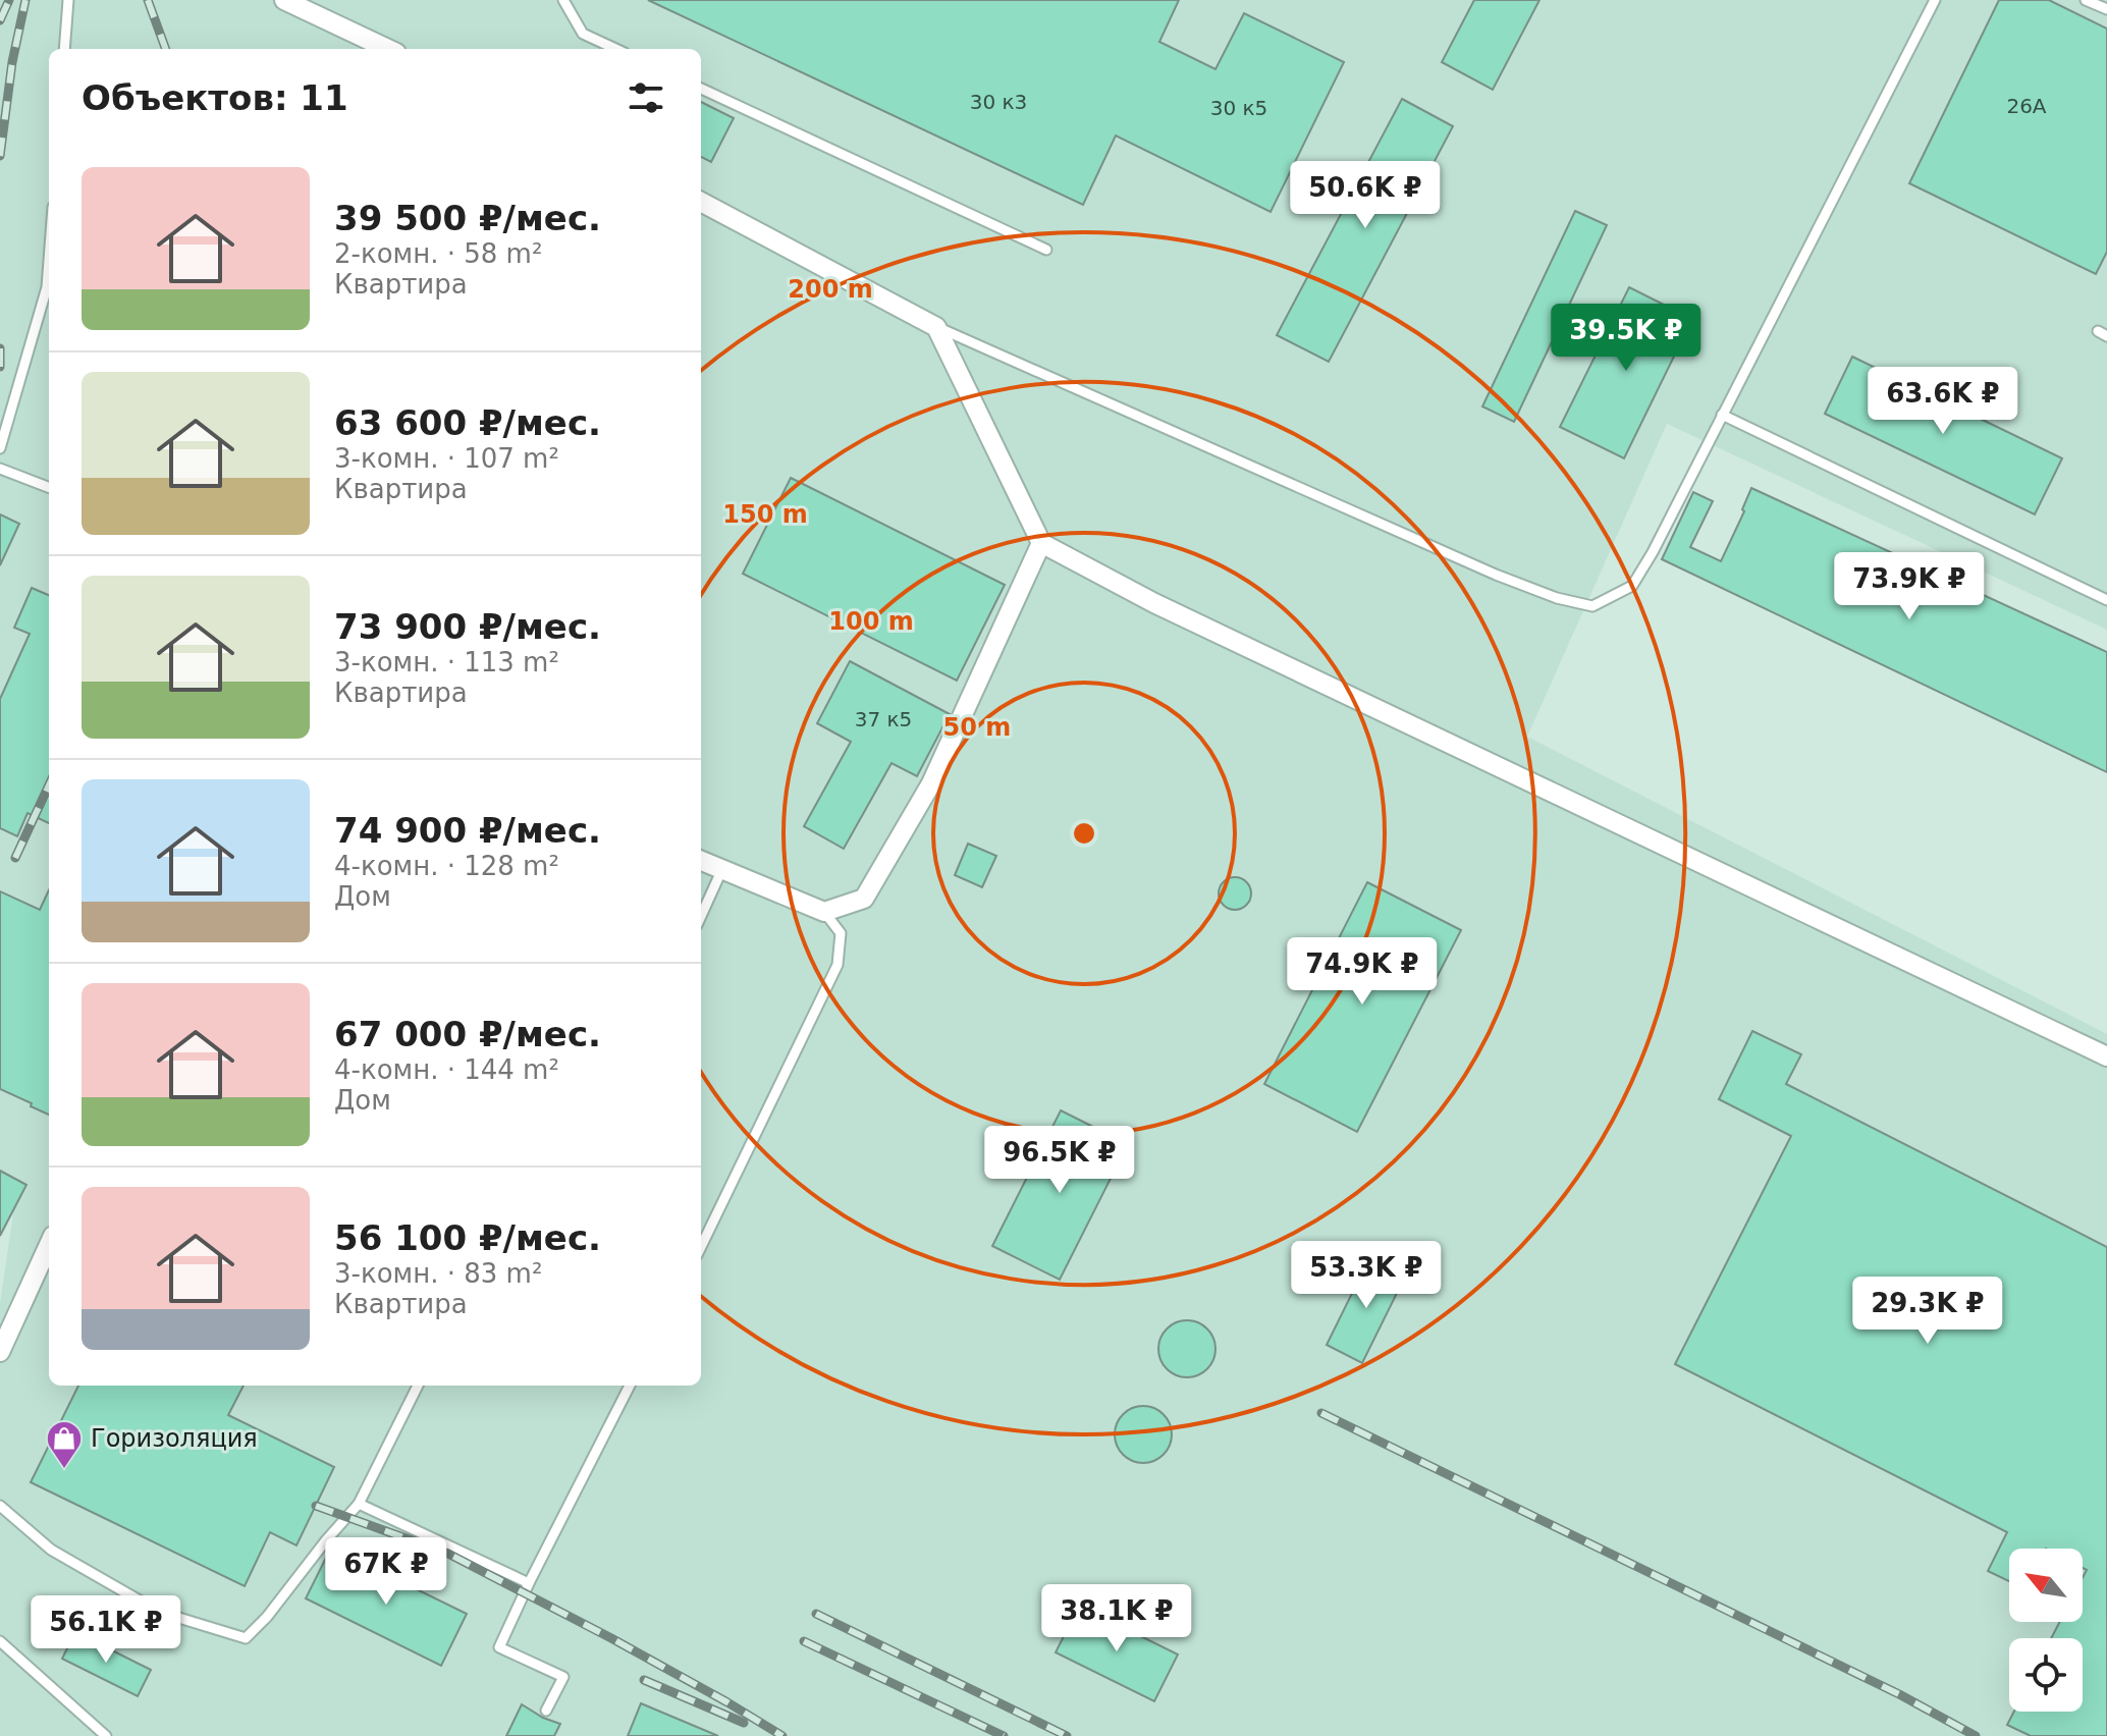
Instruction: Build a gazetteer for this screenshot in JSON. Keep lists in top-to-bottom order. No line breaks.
{"places":{"shop":["Горизоляция"]},"house_numbers":["30 к3","26А","30 к5","37 к5"],"north":"top left","page":{"heading":"Объектов: 11","list":[{"name":"39 500 ₽/мес.","note":"2-комн. · 58 m² · Квартира"},{"name":"63 600 ₽/мес.","note":"3-комн. · 107 m² · Квартира"},{"name":"73 900 ₽/мес.","note":"3-комн. · 113 m² · Квартира"},{"name":"74 900 ₽/мес.","note":"4-комн. · 128 m² · Дом"},{"name":"67 000 ₽/мес.","note":"4-комн. · 144 m² · Дом"},{"name":"56 100 ₽/мес.","note":"3-комн. · 83 m² · Квартира"}],"price":["50.6K ₽","39.5K ₽","63.6K ₽","73.9K ₽","74.9K ₽","96.5K ₽","53.3K ₽","29.3K ₽","67K ₽","38.1K ₽","56.1K ₽"]},"rings":["200 m","150 m","100 m","50 m"]}
